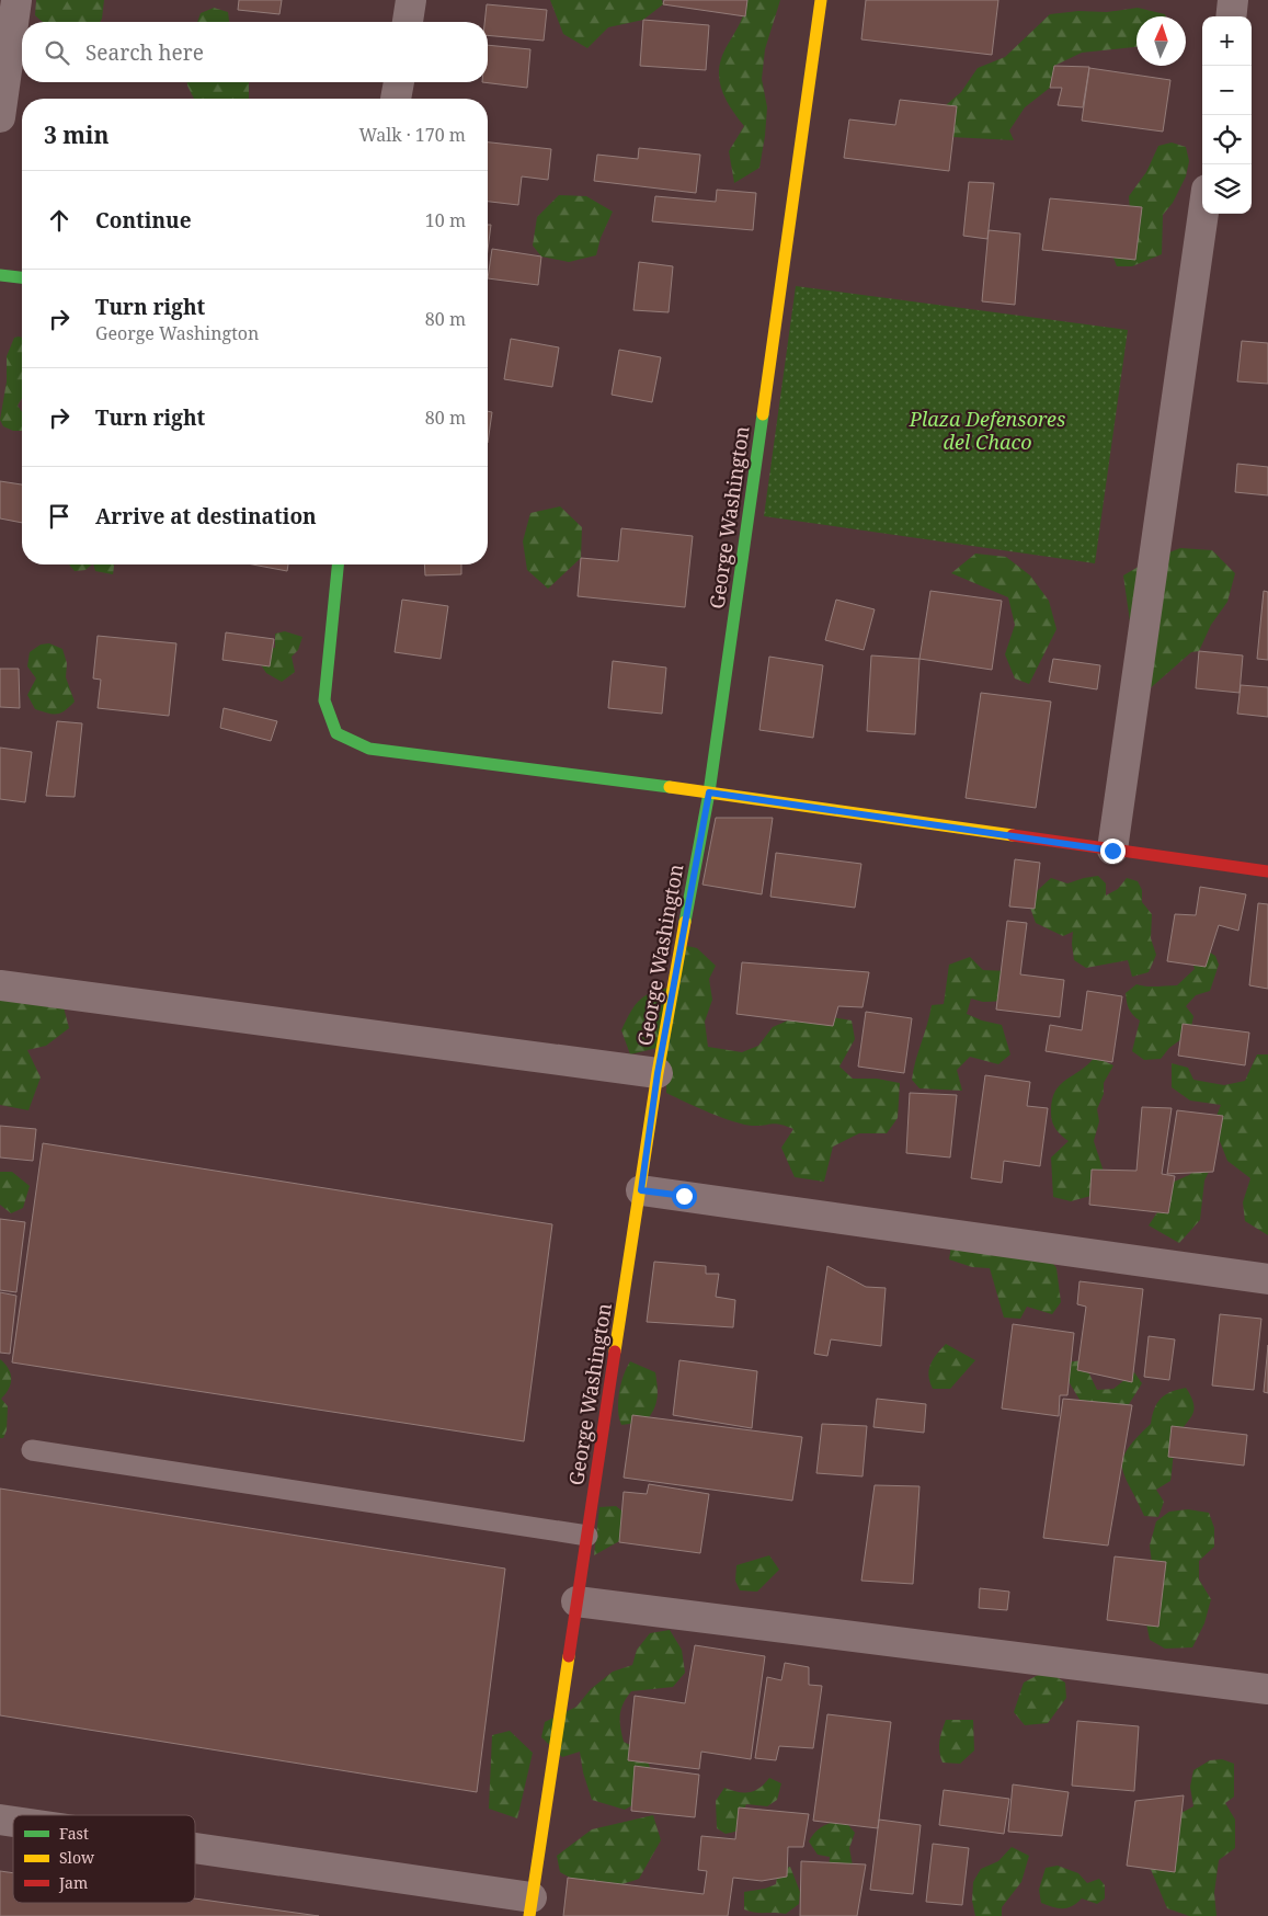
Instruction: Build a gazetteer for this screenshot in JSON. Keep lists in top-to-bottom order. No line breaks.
{"streets":{"street":["George Washington"]},"parks":["Plaza Defensores del Chaco"],"legend":["Fast","Slow","Jam"],"north":"top","page":{"map_buttons":["+","−"],"search":"Search here","heading":["3 min","Walk · 170 m"],"list":[["Continue","10 m"],["Turn right","George Washington","80 m"],["Turn right","80 m"],"Arrive at destination"]}}
